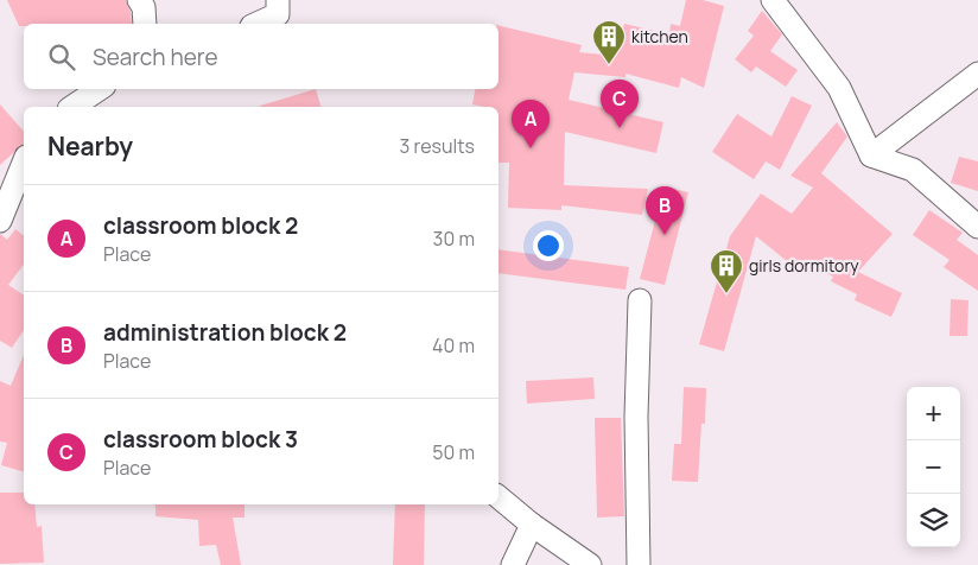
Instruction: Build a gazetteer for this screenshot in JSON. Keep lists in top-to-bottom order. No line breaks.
{"places":{"building":["kitchen","girls dormitory"]},"page":{"search":"Search here","pins":["C","A","B"],"heading":["Nearby","3 results"],"list":[{"mark":"A","name":"classroom block 2","note":"Place","value":"30 m"},{"mark":"B","name":"administration block 2","note":"Place","value":"40 m"},{"mark":"C","name":"classroom block 3","note":"Place","value":"50 m"}],"map_buttons":["+","−"]}}
